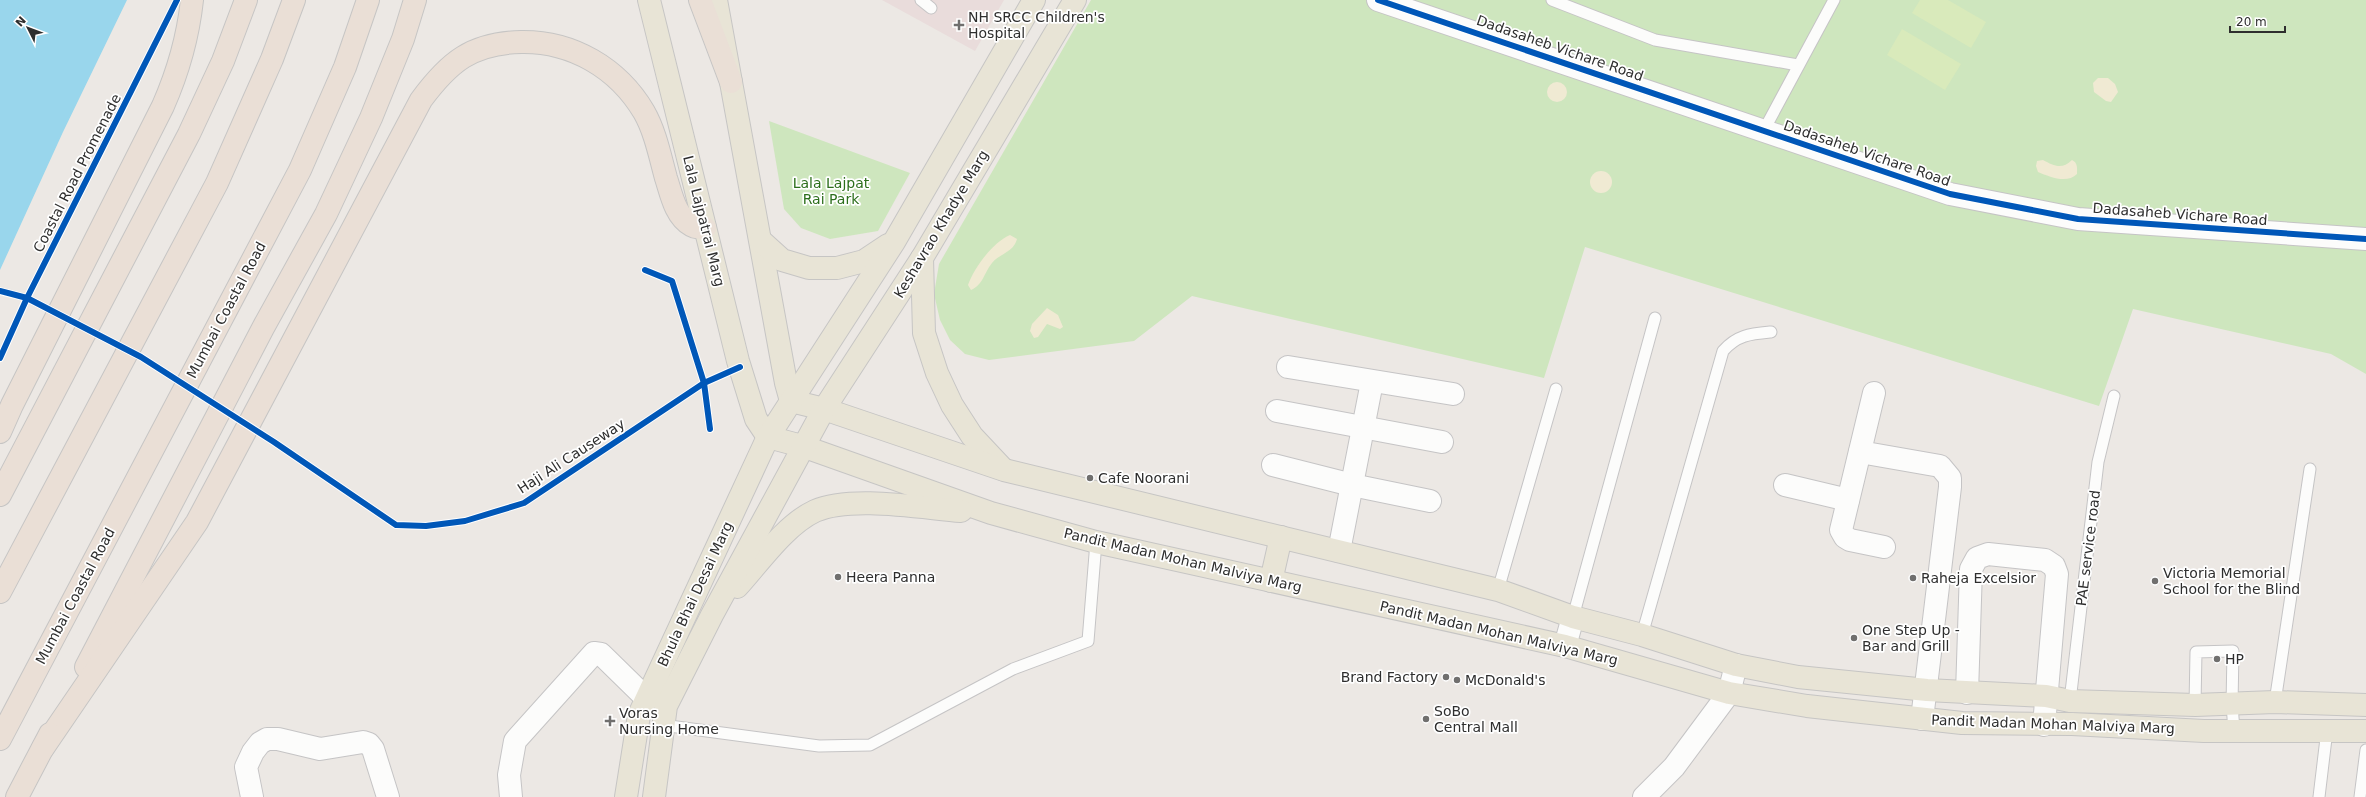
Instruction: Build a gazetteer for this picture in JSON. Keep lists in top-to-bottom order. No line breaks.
{"streets":{"highway":["Mumbai Coastal Road"],"main road":["Lala Lajpatrai Marg","Keshavrao Khadye Marg","Pandit Madan Mohan Malviya Marg","Bhula Bhai Desai Marg"],"street":["Dadasaheb Vichare Road"],"lane":["PAE service road"],"cycle path":["Coastal Road Promenade","Haji Ali Causeway"]},"crossings":[["Lala Lajpatrai Marg","Pandit Madan Mohan Malviya Marg"],["Lala Lajpatrai Marg","Bhula Bhai Desai Marg"],["Keshavrao Khadye Marg","Pandit Madan Mohan Malviya Marg"],["Keshavrao Khadye Marg","Bhula Bhai Desai Marg"],["PAE service road","Pandit Madan Mohan Malviya Marg"],["Pandit Madan Mohan Malviya Marg","Bhula Bhai Desai Marg"]],"parks":["Lala Lajpat Rai Park"],"places":{"health":["NH SRCC Children's Hospital","Voras Nursing Home"],"other":["Cafe Noorani","Heera Panna","Raheja Excelsior","Victoria Memorial School for the Blind","One Step Up - Bar and Grill","HP","Brand Factory","McDonald's","SoBo Central Mall"]},"scale_bar":"20 m","north":"top left"}
